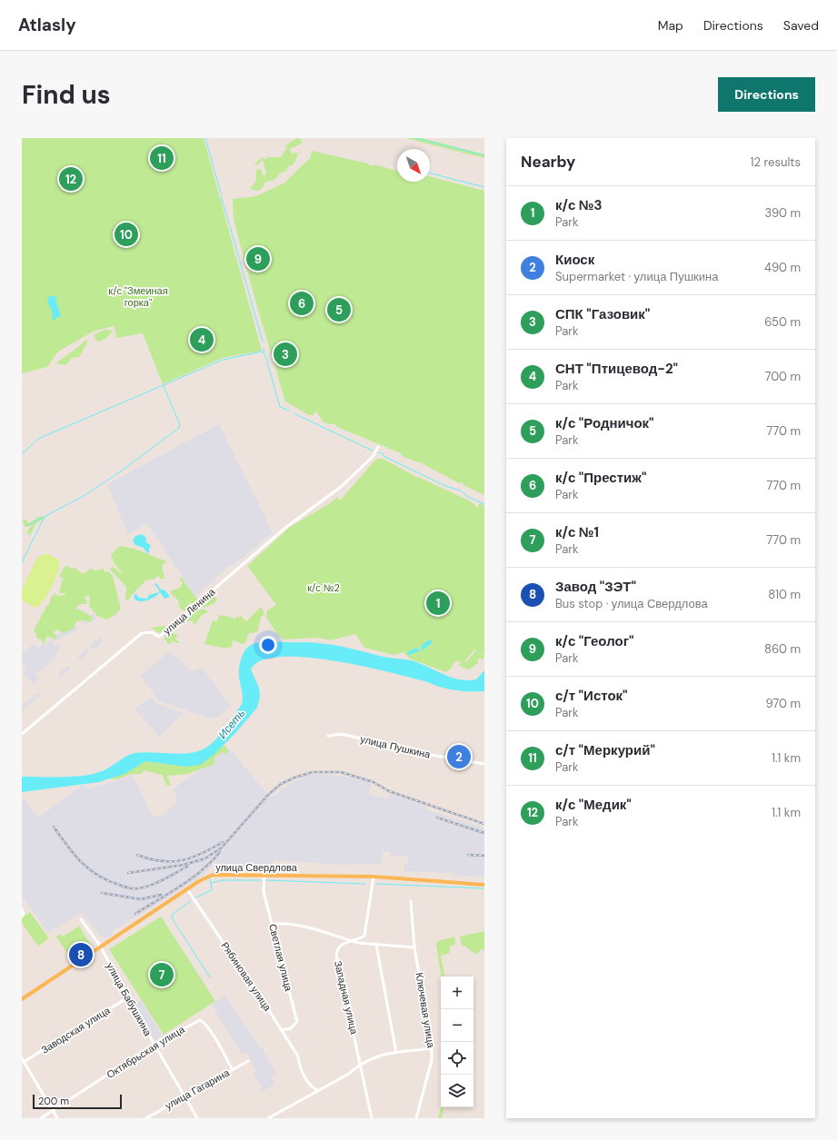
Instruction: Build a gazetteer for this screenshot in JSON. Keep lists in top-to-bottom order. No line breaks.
{"streets":{"main road":["улица Свердлова"],"street":["улица Ленина","улица Пушкина","Светлая улица","Рябиновая улица","Западная улица","улица Бабушкина","Ключевая улица","Заводская улица","Октябрьская улица","улица Гагарина"]},"crossings":[["улица Свердлова","Светлая улица"],["улица Свердлова","Рябиновая улица"],["улица Свердлова","Западная улица"],["улица Свердлова","улица Бабушкина"],["Светлая улица","Рябиновая улица"],["улица Бабушкина","Заводская улица"],["улица Бабушкина","Октябрьская улица"],["улица Бабушкина","улица Гагарина"],["Октябрьская улица","улица Гагарина"]],"water":["Исеть"],"parks":["к/с \"Змеиная горка\"","к/с №2"],"scale_bar":"200 m","north":"bottom right","page":{"header":"Atlasly","nav":["Map","Directions","Saved"],"buttons":"Directions","title":"Find us","heading":["Nearby","12 results"],"pins":["11","12","10","9","6","5","4","3","1","2","8","7"],"list":[{"mark":"1","name":"к/с №3","note":"Park","value":"390 m"},{"mark":"2","name":"Киоск","note":"Supermarket · улица Пушкина","value":"490 m"},{"mark":"3","name":"СПК \"Газовик\"","note":"Park","value":"650 m"},{"mark":"4","name":"СНТ \"Птицевод-2\"","note":"Park","value":"700 m"},{"mark":"5","name":"к/с \"Родничок\"","note":"Park","value":"770 m"},{"mark":"6","name":"к/с \"Престиж\"","note":"Park","value":"770 m"},{"mark":"7","name":"к/с №1","note":"Park","value":"770 m"},{"mark":"8","name":"Завод \"ЗЭТ\"","note":"Bus stop · улица Свердлова","value":"810 m"},{"mark":"9","name":"к/с \"Геолог\"","note":"Park","value":"860 m"},{"mark":"10","name":"с/т \"Исток\"","note":"Park","value":"970 m"},{"mark":"11","name":"с/т \"Меркурий\"","note":"Park","value":"1.1 km"},{"mark":"12","name":"к/с \"Медик\"","note":"Park","value":"1.1 km"}],"map_buttons":["+","−"],"scale":"200 m"}}
